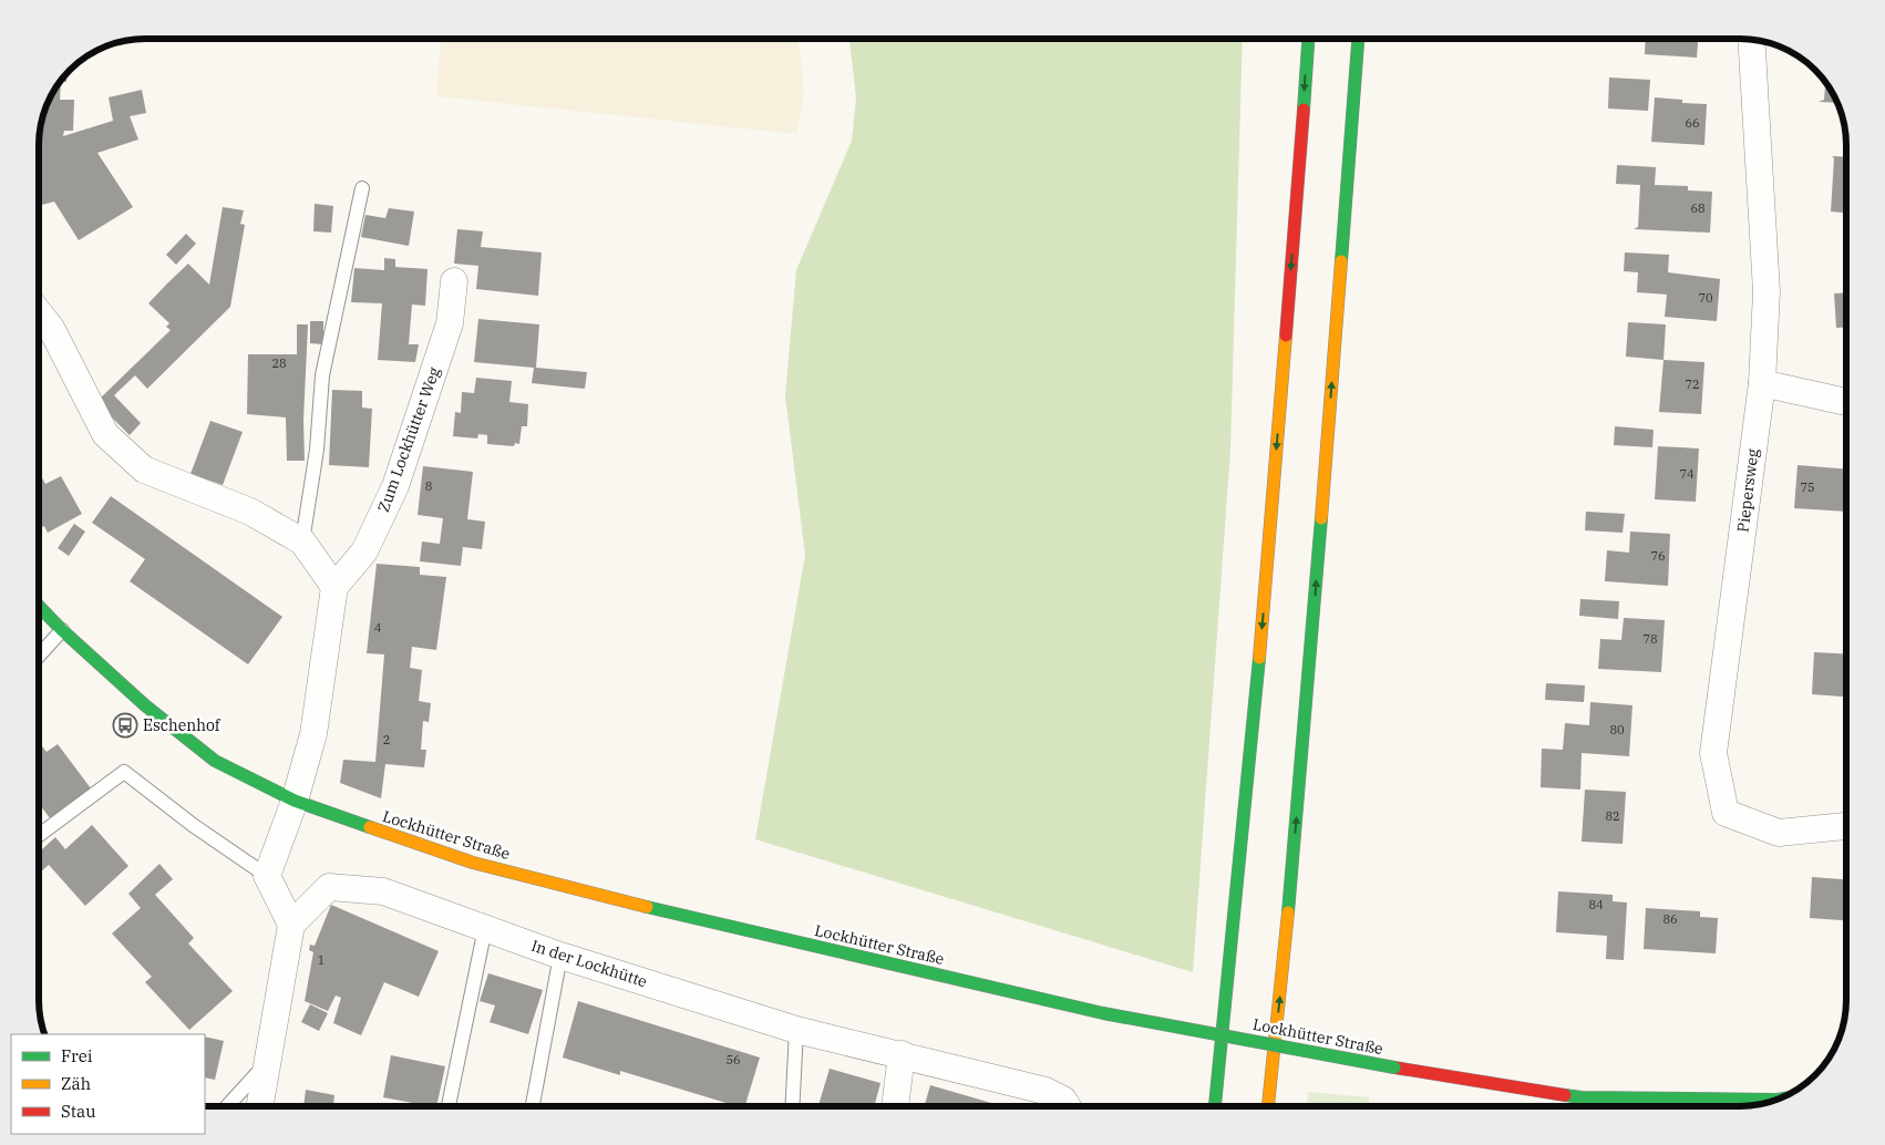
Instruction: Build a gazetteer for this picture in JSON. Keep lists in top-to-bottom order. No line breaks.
{"streets":{"main road":["Lockhütter Straße"],"street":["Zum Lockhütter Weg","Piepersweg","In der Lockhütte"]},"places":{"bus stop":["Eschenhof"]},"house_numbers":["66","68","70","28","72","74","8","75","76","4","78","80","2","82","84","86","1","56"],"legend":["Frei","Zäh","Stau"]}
